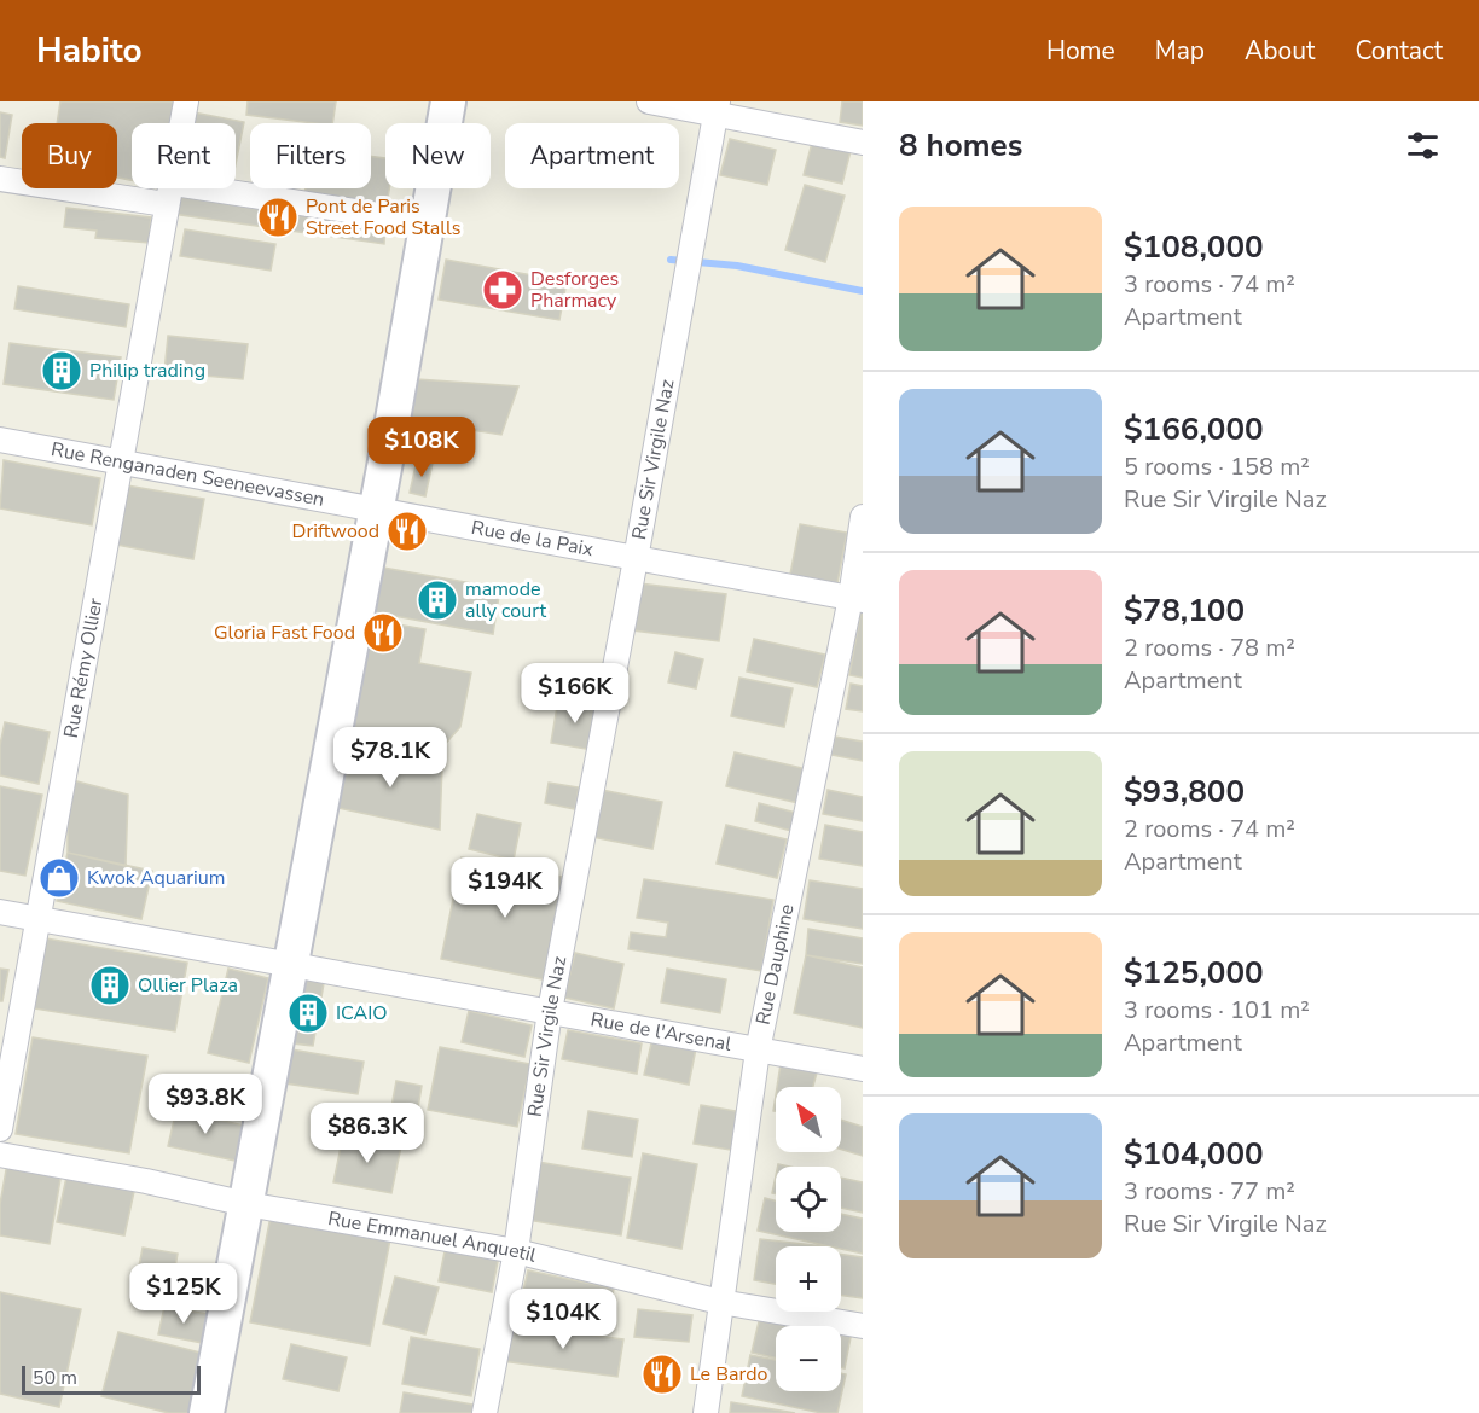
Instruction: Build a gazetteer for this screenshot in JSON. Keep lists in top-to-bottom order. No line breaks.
{"streets":{"street":["Rue Sir Virgile Naz","Rue Renganaden Seeneevassen","Rue de la Paix","Rue Rémy Ollier","Rue Dauphine","Rue de l'Arsenal","Rue Emmanuel Anquetil"]},"crossings":[["Rue Sir Virgile Naz","Rue de la Paix"],["Rue Sir Virgile Naz","Rue de l'Arsenal"],["Rue Sir Virgile Naz","Rue Emmanuel Anquetil"],["Rue Renganaden Seeneevassen","Rue de la Paix"],["Rue Renganaden Seeneevassen","Rue Rémy Ollier"],["Rue de la Paix","Rue Dauphine"],["Rue Rémy Ollier","Rue de l'Arsenal"],["Rue Dauphine","Rue de l'Arsenal"],["Rue Dauphine","Rue Emmanuel Anquetil"]],"places":{"restaurant":["Pont de Paris Street Food Stalls","Driftwood","Gloria Fast Food","Le Bardo"],"pharmacy":["Desforges Pharmacy"],"building":["Philip trading","mamode ally court","Ollier Plaza","ICAIO"],"shop":["Kwok Aquarium"]},"scale_bar":"50 m","north":"top left","page":{"header":"Habito","nav":["Home","Map","About","Contact"],"heading":"8 homes","chip":["Buy","Rent","Filters","New","Apartment"],"list":[{"name":"$108,000","note":"3 rooms · 74 m² · Apartment"},{"name":"$166,000","note":"5 rooms · 158 m² · Rue Sir Virgile Naz"},{"name":"$78,100","note":"2 rooms · 78 m² · Apartment"},{"name":"$93,800","note":"2 rooms · 74 m² · Apartment"},{"name":"$125,000","note":"3 rooms · 101 m² · Apartment"},{"name":"$104,000","note":"3 rooms · 77 m² · Rue Sir Virgile Naz"}],"price":["$108K","$166K","$78.1K","$194K","$93.8K","$86.3K","$125K","$104K"],"map_buttons":["+","−"],"scale":"50 m"}}
